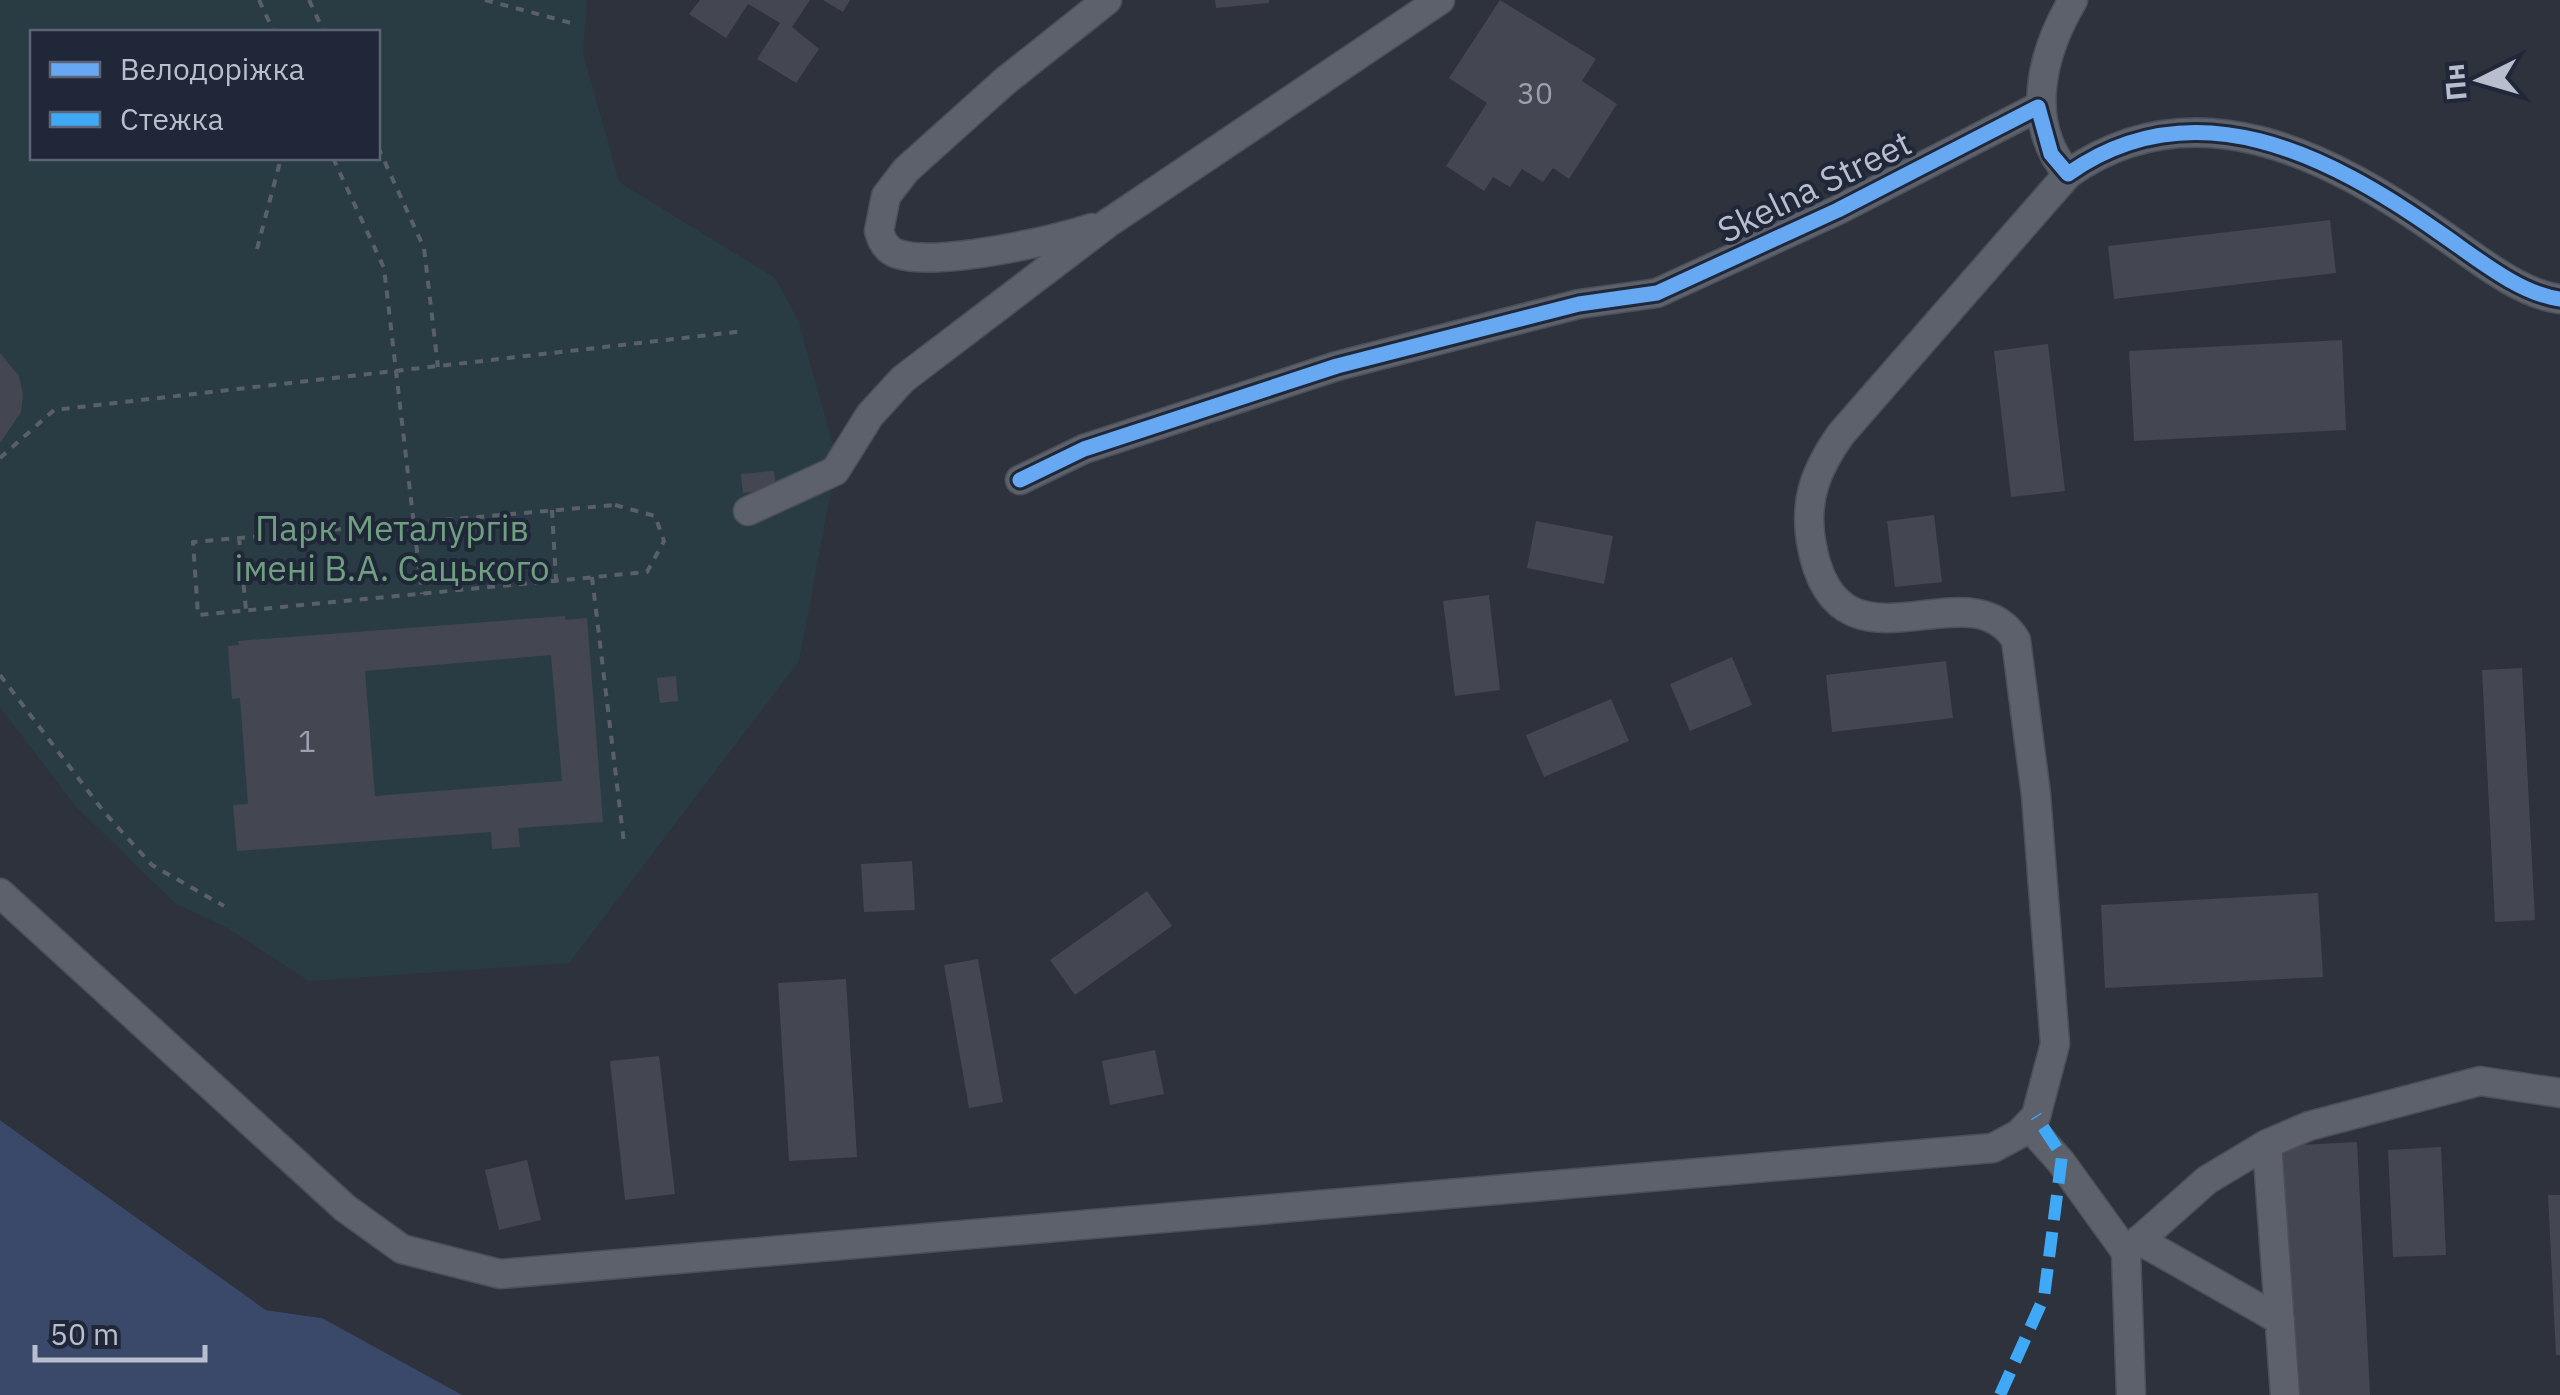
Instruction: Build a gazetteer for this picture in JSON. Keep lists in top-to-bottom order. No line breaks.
{"streets":{"street":["Skelna Street"]},"parks":["Парк Металургів імені В.А. Сацького"],"house_numbers":["30","1"],"legend":["Велодоріжка","Стежка"],"scale_bar":"50 m","north":"left"}
